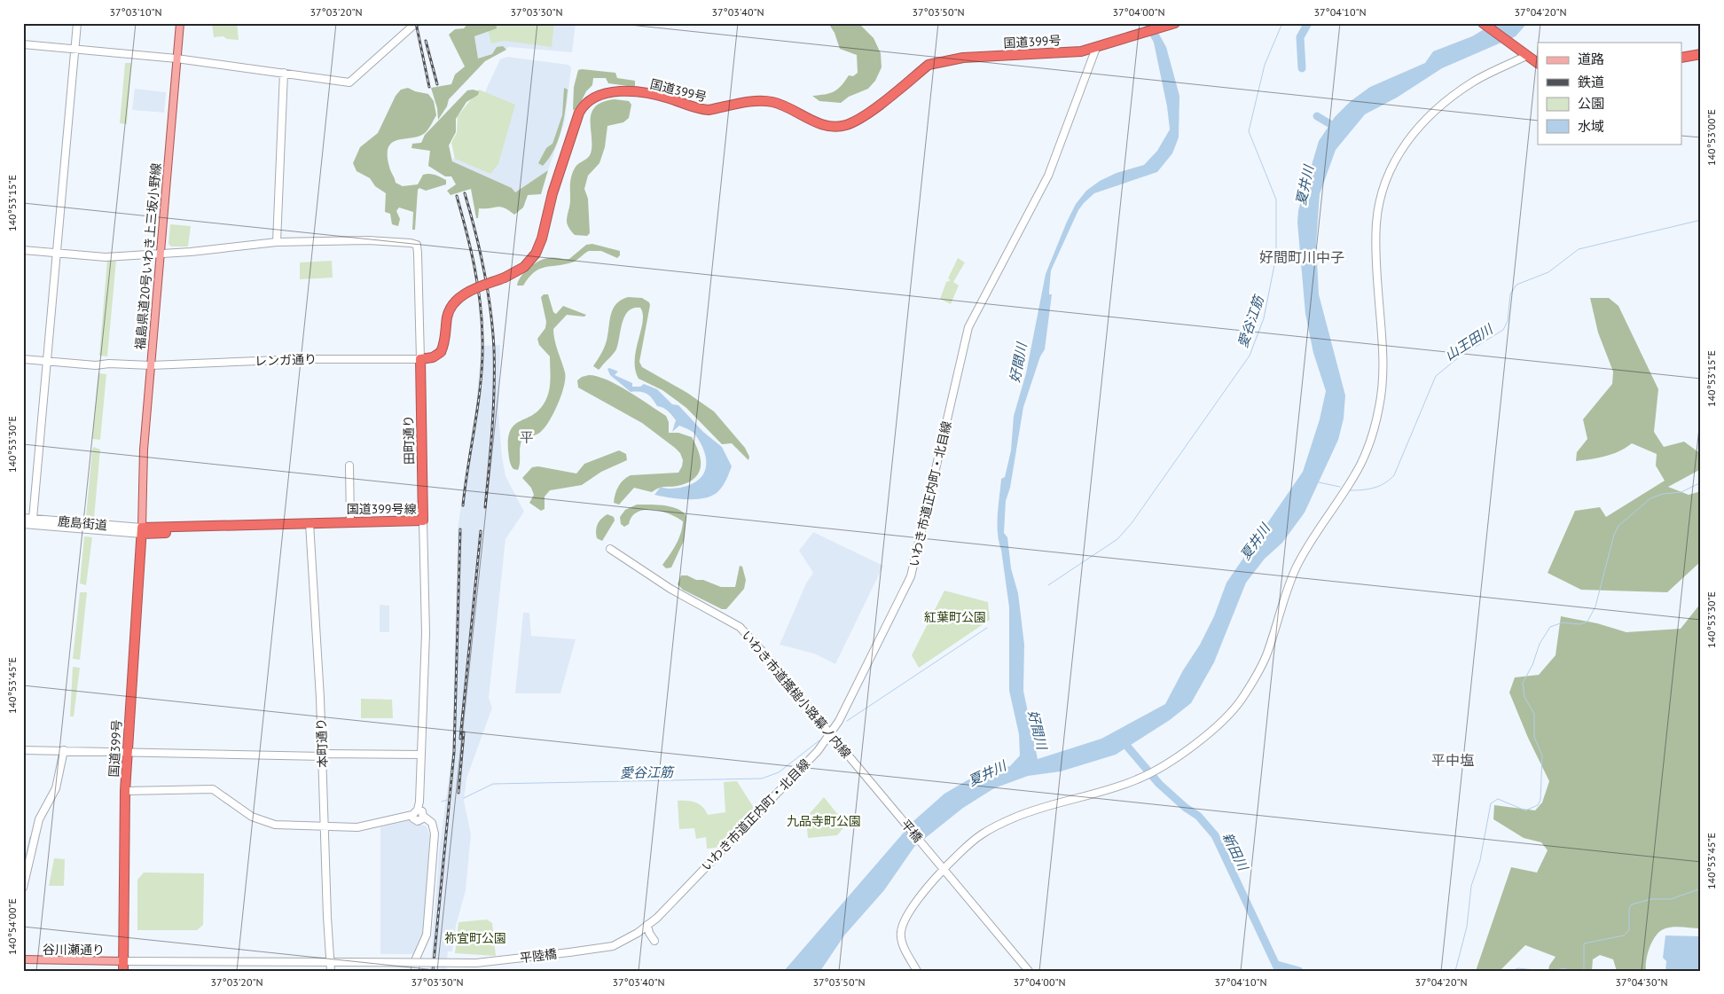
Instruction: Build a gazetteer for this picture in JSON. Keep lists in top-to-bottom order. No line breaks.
{"streets":{"highway":["国道399号","田町通り","国道399号線"],"main road":["福島県道20号いわき上三坂小野線","谷川瀬通り"],"street":["レンガ通り","いわき市道正内町・北目線","鹿島街道","いわき市道搔槌小路幕ノ内線","本町通り","平橋","平陸橋"]},"crossings":[["国道399号","福島県道20号いわき上三坂小野線"],["国道399号","レンガ通り"],["国道399号","田町通り"],["国道399号","いわき市道正内町・北目線"],["国道399号","国道399号線"],["国道399号","鹿島街道"],["国道399号","谷川瀬通り"],["福島県道20号いわき上三坂小野線","レンガ通り"],["福島県道20号いわき上三坂小野線","国道399号線"],["福島県道20号いわき上三坂小野線","鹿島街道"],["レンガ通り","田町通り"],["田町通り","国道399号線"],["いわき市道正内町・北目線","いわき市道搔槌小路幕ノ内線"],["いわき市道正内町・北目線","平陸橋"],["国道399号線","鹿島街道"],["国道399号線","本町通り"],["いわき市道搔槌小路幕ノ内線","平橋"],["本町通り","平陸橋"]],"districts":["好間町川中子","平","平中塩"],"water":["夏井川","愛谷江筋","山王田川","好間川","新田川"],"parks":["紅葉町公園","九品寺町公園","祢宜町公園"],"legend":["道路","鉄道","公園","水域"],"coordinates":["37°03'10\"N","37°03'20\"N","37°03'30\"N","37°03'40\"N","37°03'50\"N","37°04'00\"N","37°04'10\"N","37°04'20\"N","140°53'00\"E","140°53'15\"E","140°53'30\"E","140°53'45\"E","140°54'00\"E","37°04'30\"N"]}
